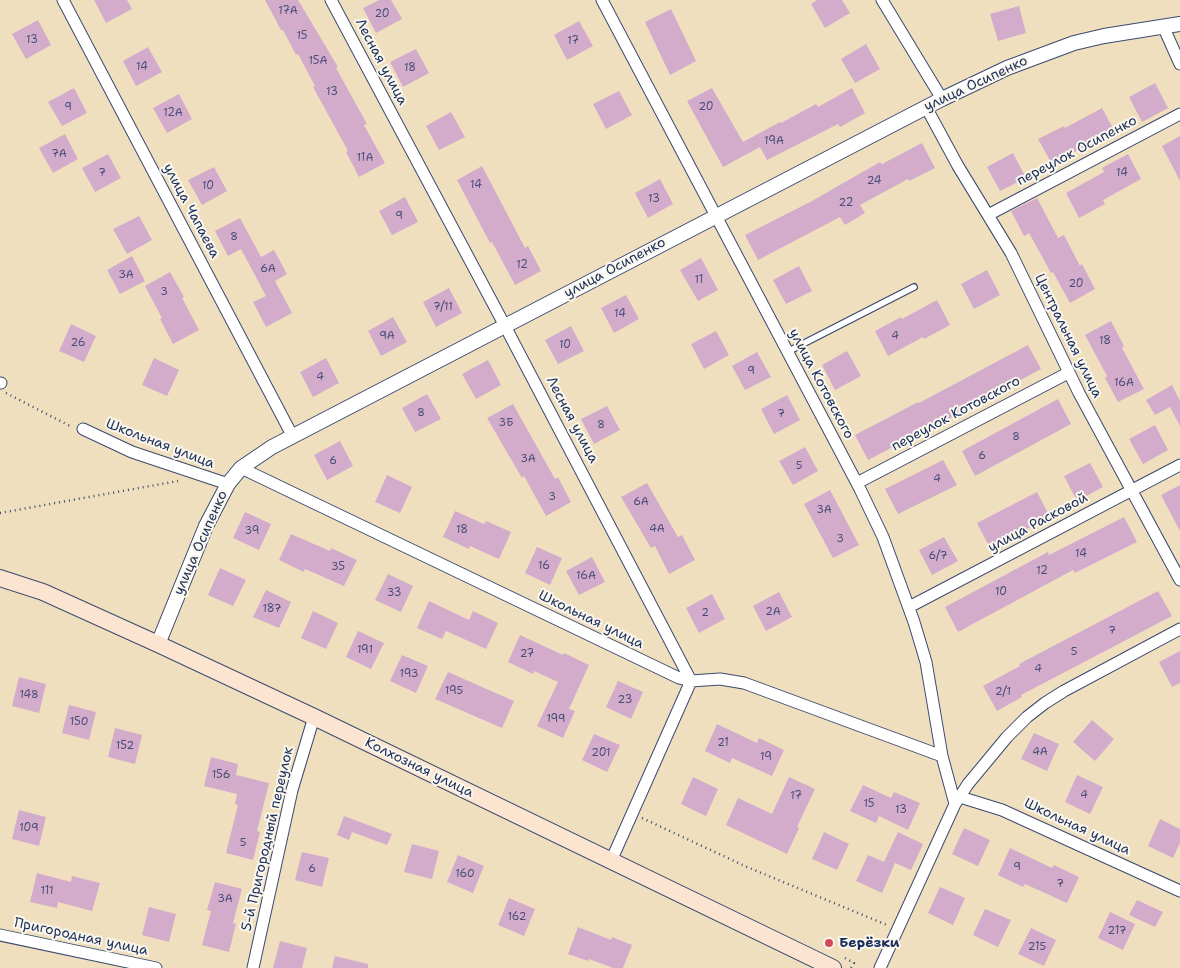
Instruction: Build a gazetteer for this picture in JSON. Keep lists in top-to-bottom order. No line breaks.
{"streets":{"main road":["Колхозная улица"],"street":["Лесная улица","улица Осипенко","переулок Осипенко","улица Чапаева","Центральная улица","улица Котовского","переулок Котовского","Школьная улица","улица Расковой","5-й Пригородный переулок","Пригородная улица"]},"crossings":[["Лесная улица","улица Осипенко"],["Лесная улица","Школьная улица"],["улица Осипенко","улица Чапаева"],["улица Осипенко","Центральная улица"],["улица Осипенко","улица Котовского"],["улица Осипенко","Школьная улица"],["улица Осипенко","Колхозная улица"],["переулок Осипенко","Центральная улица"],["Центральная улица","переулок Котовского"],["Центральная улица","улица Расковой"],["улица Котовского","переулок Котовского"],["улица Котовского","Школьная улица"],["улица Котовского","улица Расковой"],["Колхозная улица","5-й Пригородный переулок"]],"places":["Берёзки"],"house_numbers":["17А","20","15","13","17","15А","14","18","13","9","20","12А","19А","7А","11А","7","14","24","14","10","13","22","9","8","12","6А","3А","11","20","3","7/11","14","9А","4","18","26","10","9","4","16А","8","7","3Б","8","8","6","3А","6","5","4","3","6А","3А","4А","18","39","3","14","6/7","16","35","12","16А","10","33","187","2А","2","7","191","5","27","4","193","195","2/1","148","23","199","150","21","152","4А","201","19","156","4","17","15","13","109","5","9","6","160","7","111","3А","162","217","215"]}
